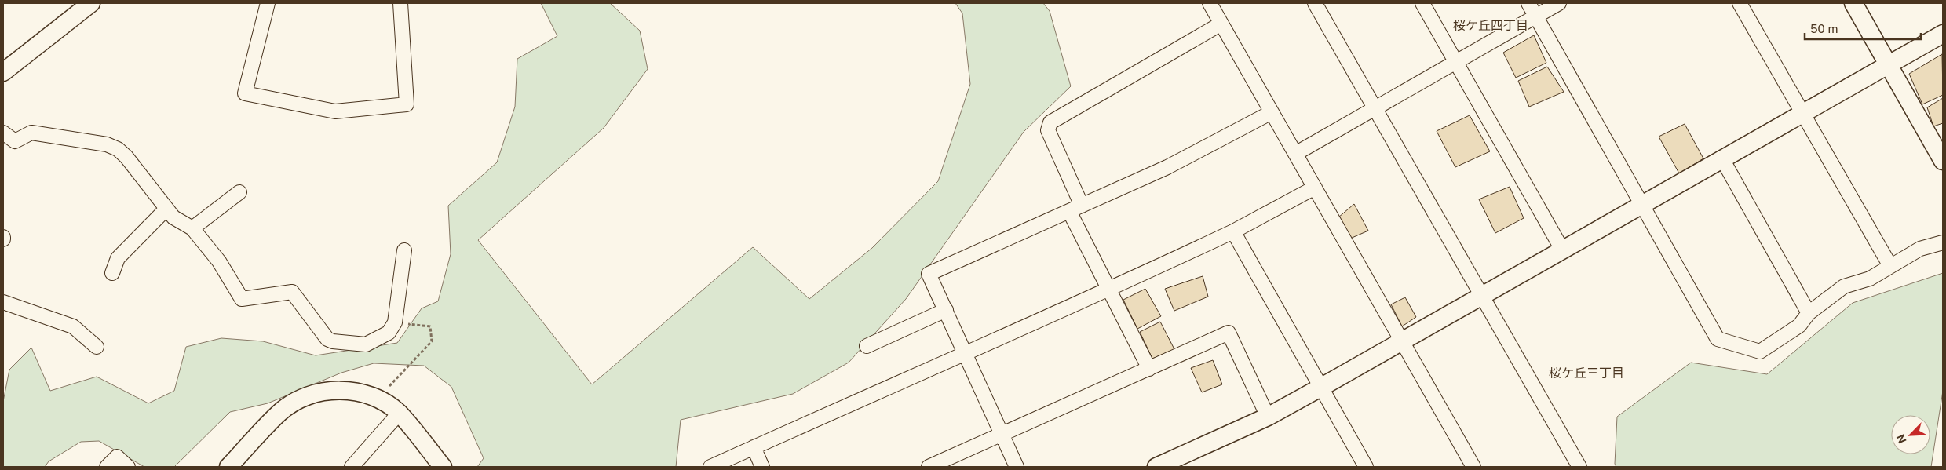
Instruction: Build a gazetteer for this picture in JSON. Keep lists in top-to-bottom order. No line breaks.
{"districts":["桜ケ丘四丁目","桜ケ丘三丁目"],"scale_bar":"50 m","north":"bottom left"}
